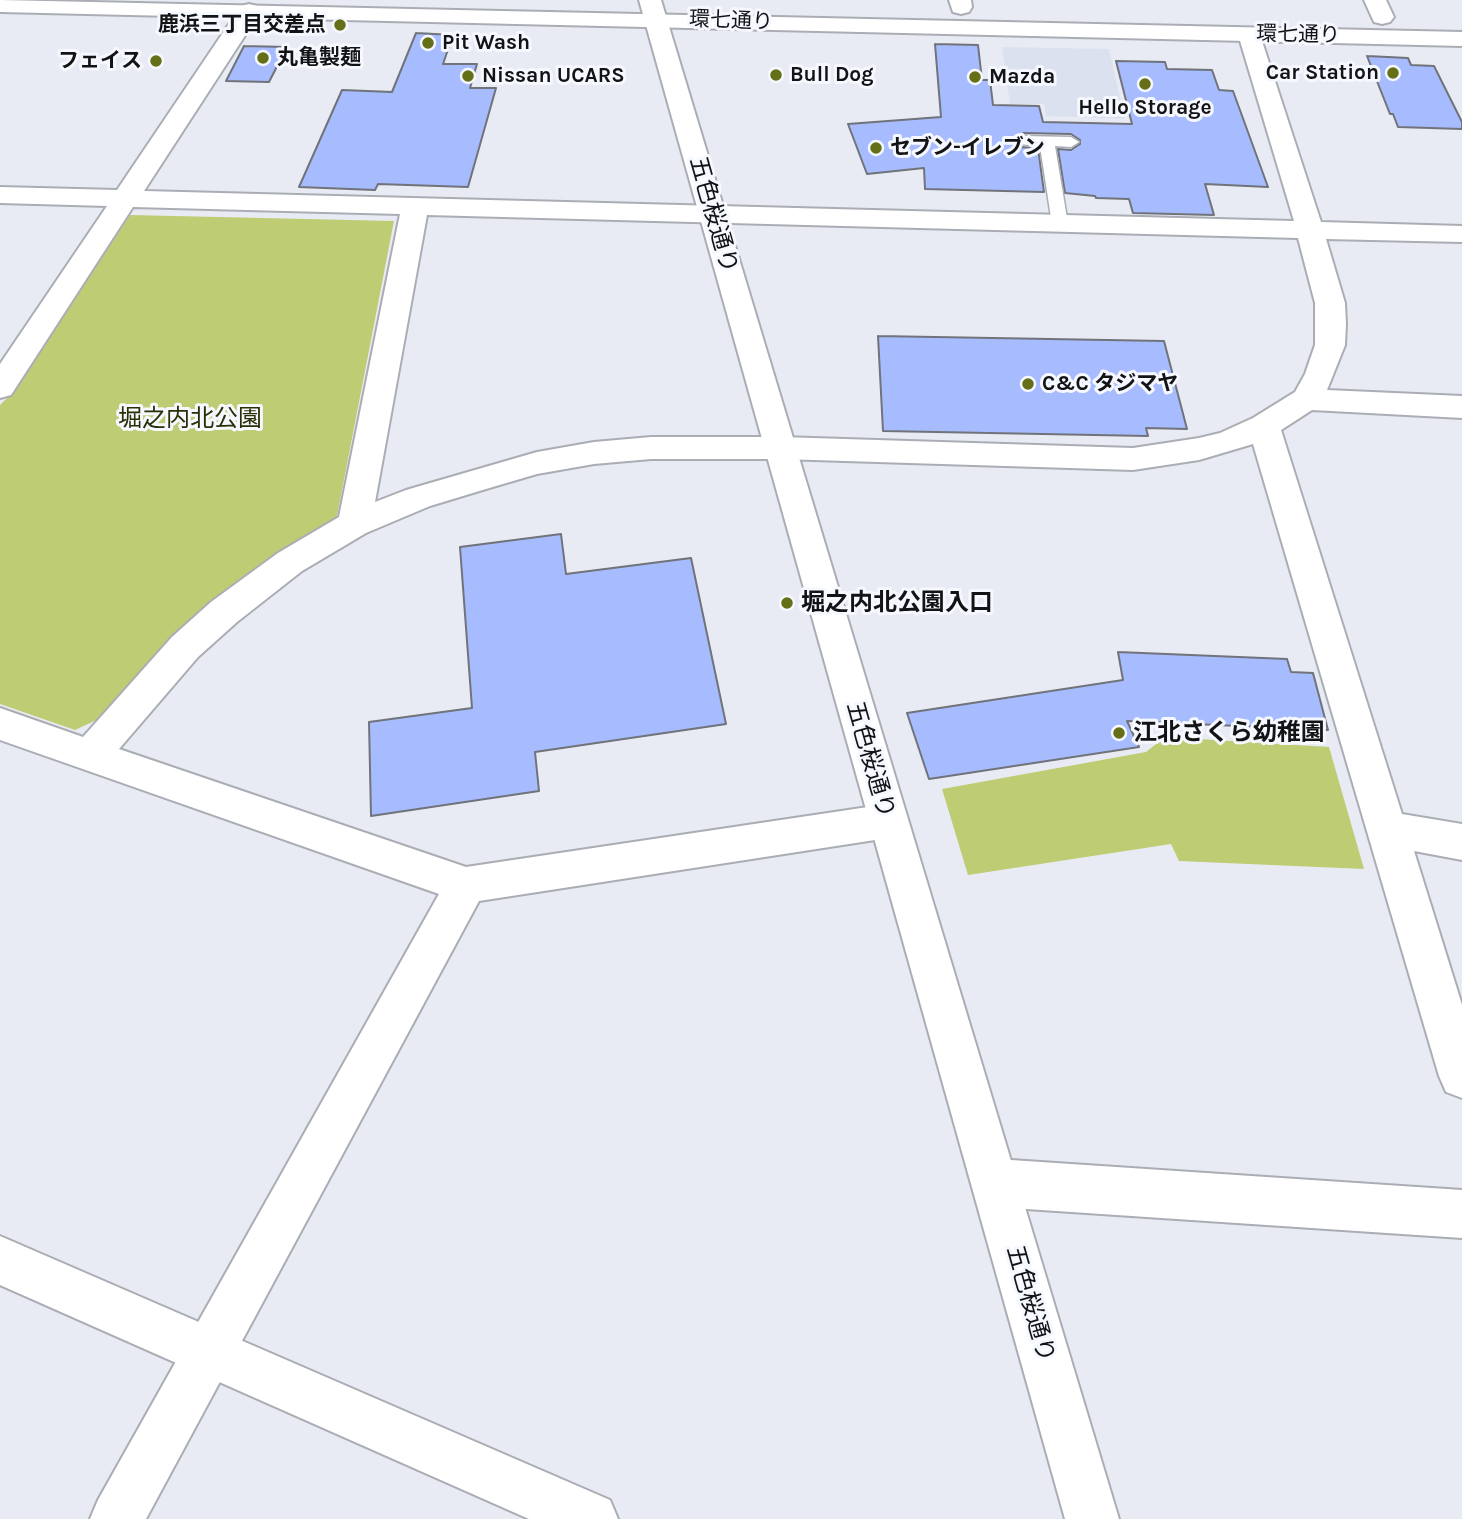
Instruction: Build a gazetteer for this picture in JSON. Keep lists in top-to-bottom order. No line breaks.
{"streets":{"street":["環七通り","五色桜通り"]},"crossings":[["環七通り","五色桜通り"]],"parks":["堀之内北公園"],"places":["鹿浜三丁目交差点","Pit Wash","丸亀製麺","フェイス","Car Station","Bull Dog","Nissan UCARS","Mazda","Hello Storage","セブン-イレブン","C&C タジマヤ","堀之内北公園入口","江北さくら幼稚園"]}
